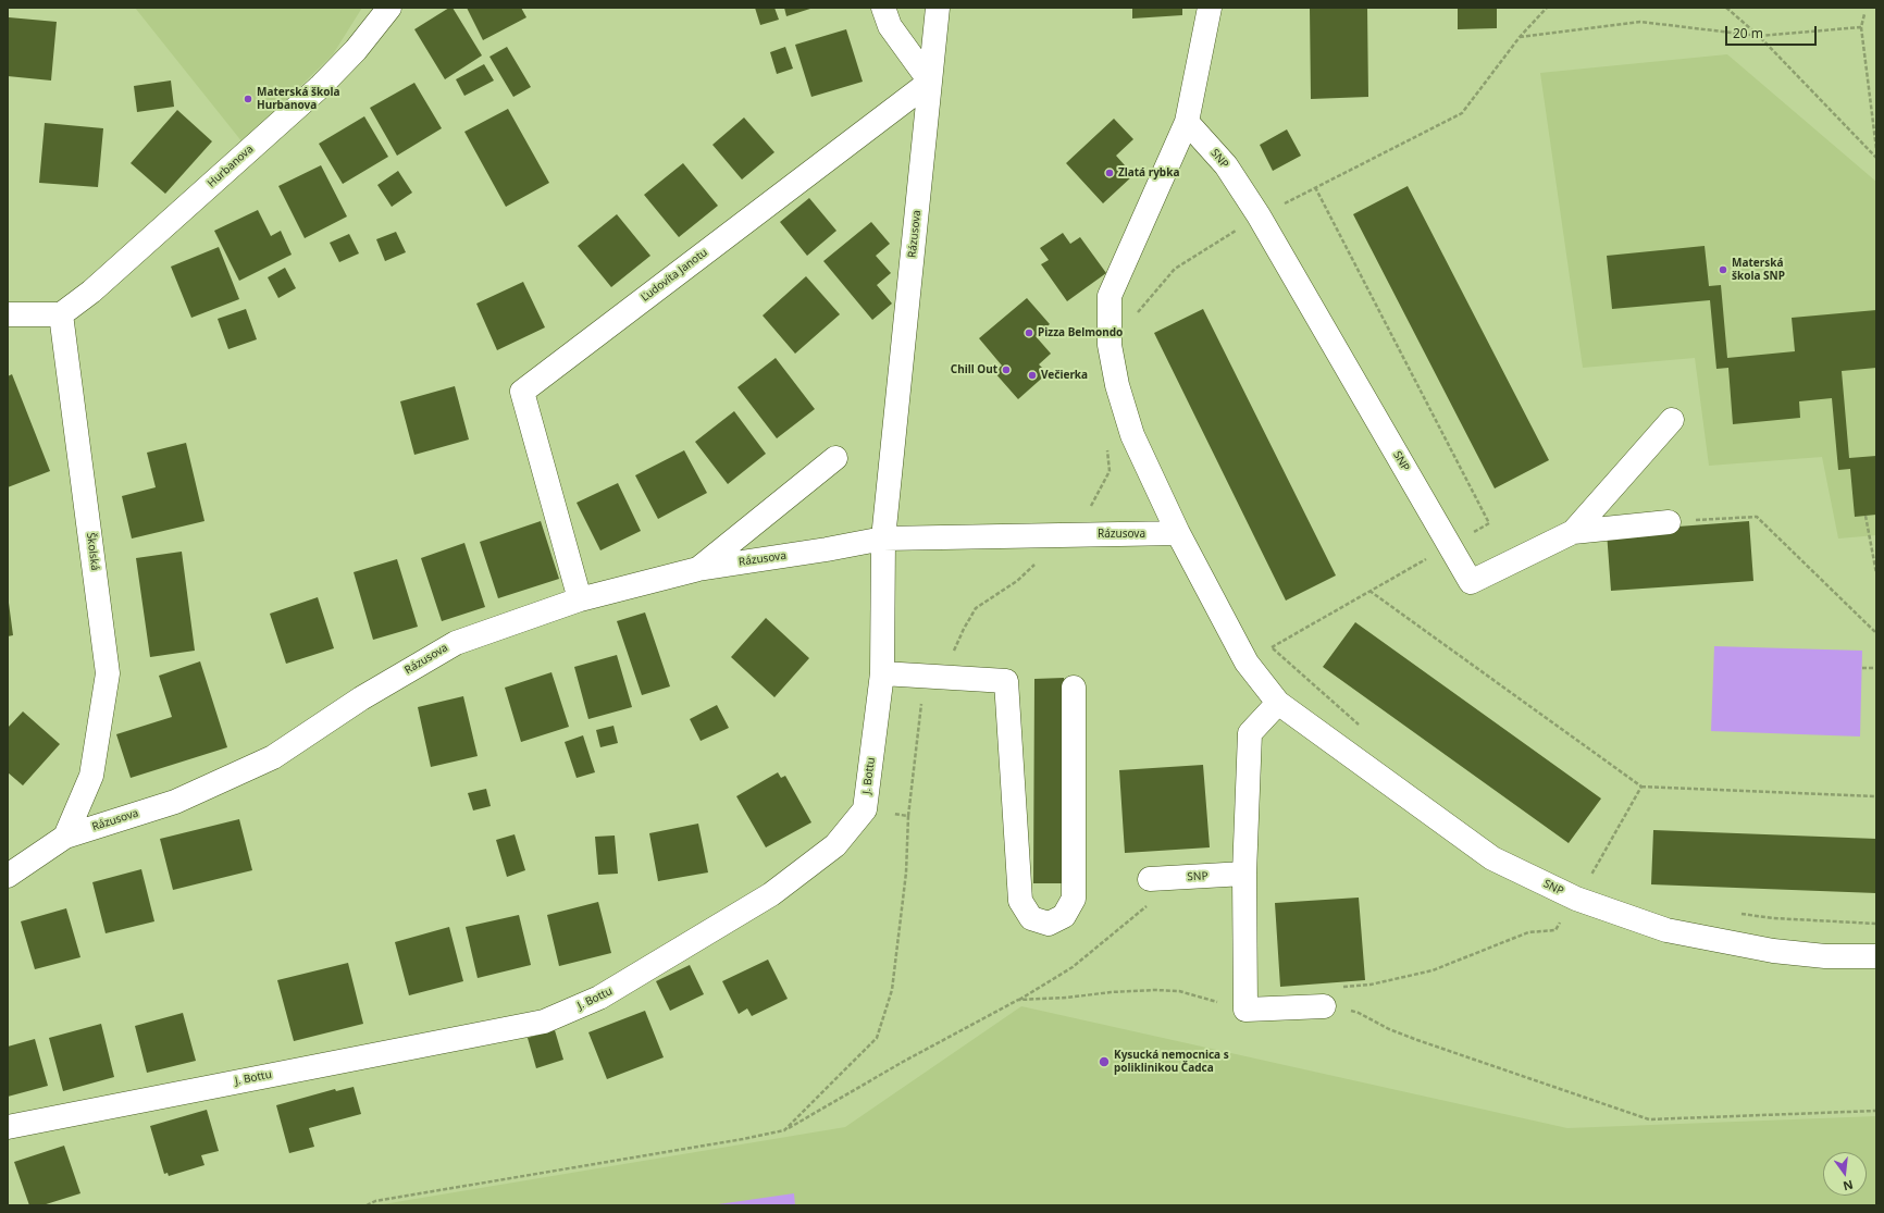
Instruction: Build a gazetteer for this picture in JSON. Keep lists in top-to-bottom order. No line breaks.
{"streets":{"street":["SNP","Hurbanova","Rázusova","Ľudovíta Janotu","Školská","J. Bottu"]},"crossings":[["SNP","Rázusova"],["Hurbanova","Školská"],["Rázusova","Ľudovíta Janotu"],["Rázusova","Školská"],["Rázusova","J. Bottu"]],"places":["Materská škola Hurbanova","Zlatá rybka","Materská škola SNP","Pizza Belmondo","Chill Out","Večierka","Kysucká nemocnica s poliklinikou Čadca"],"scale_bar":"20 m","north":"bottom"}
